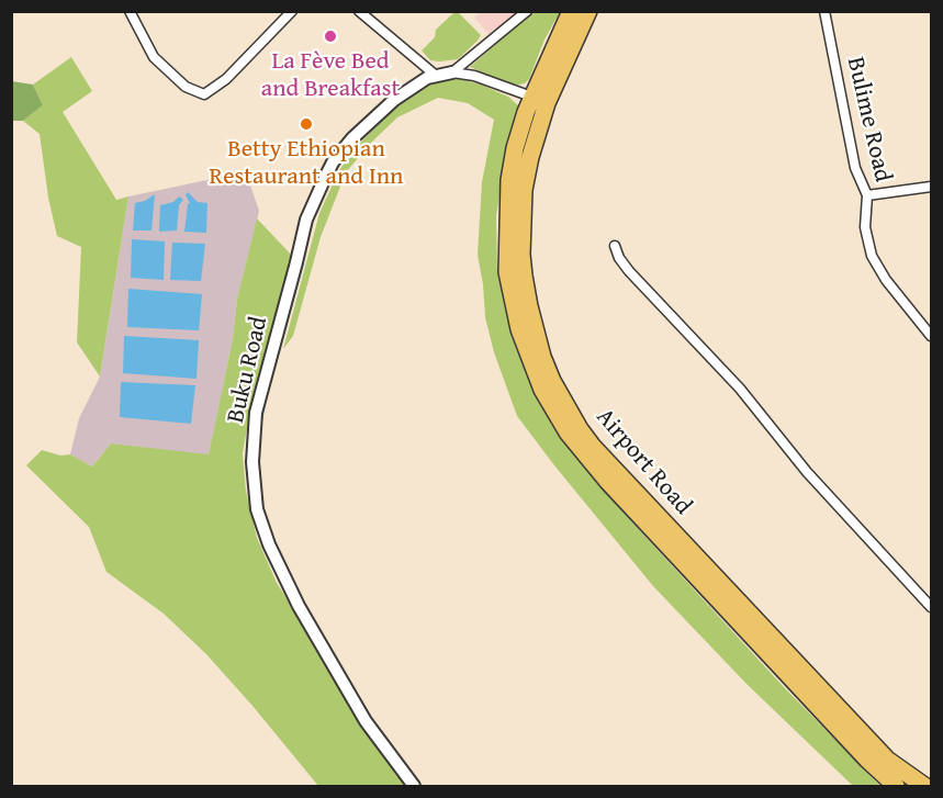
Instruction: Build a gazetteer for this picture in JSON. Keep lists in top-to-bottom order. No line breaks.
{"streets":{"highway":["Airport Road"],"street":["Bulime Road","Buku Road"]},"crossings":[["Buku Road","Airport Road"]],"places":["La Fève Bed and Breakfast","Betty Ethiopian Restaurant and Inn"]}
